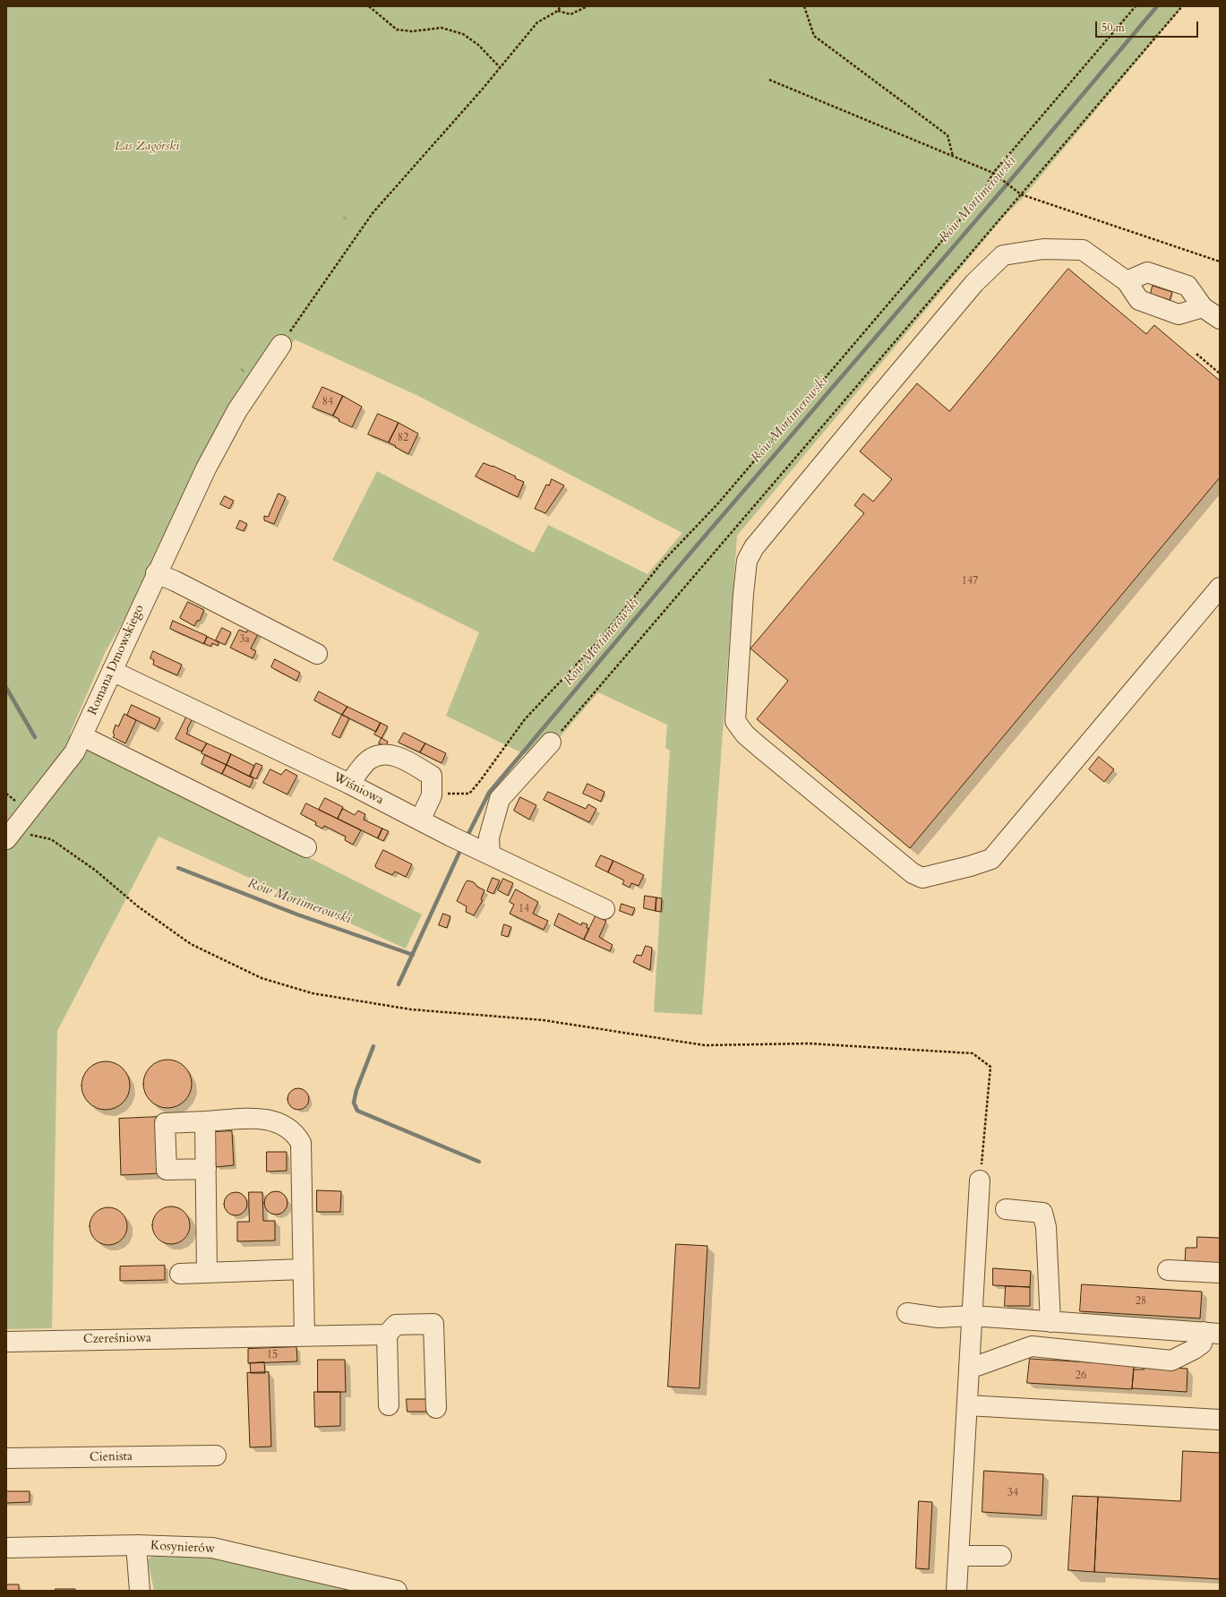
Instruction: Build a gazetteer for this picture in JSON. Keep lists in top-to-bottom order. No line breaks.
{"streets":{"street":["Romana Dmowskiego","Wiśniowa","Czereśniowa","Cienista","Kosynierów"]},"crossings":[["Romana Dmowskiego","Wiśniowa"]],"water":["Rów Mortimerowski"],"parks":["Las Zagórski"],"house_numbers":["84","82","147","3a","14","28","15","26","34"],"scale_bar":"50 m"}
